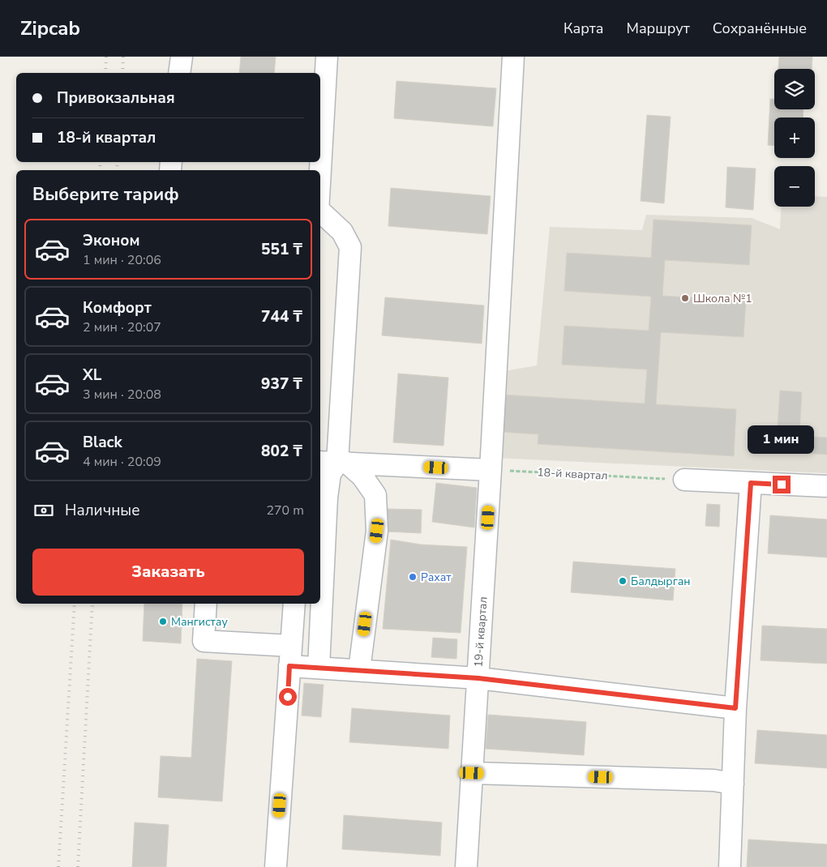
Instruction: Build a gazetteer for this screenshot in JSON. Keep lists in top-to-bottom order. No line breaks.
{"streets":{"street":["19-й квартал"],"path":["18-й квартал"]},"crossings":[["18-й квартал","19-й квартал"]],"places":["Школа №1","Рахат","Балдырган","Мангистау"],"page":{"header":"Zipcab","nav":["Карта","Маршрут","Сохранённые"],"map_buttons":["+","−"],"banner":["Привокзальная","18-й квартал"],"heading":"Выберите тариф","list":[{"name":"Эконом","note":"1 мин · 20:06","value":"551 ₸"},{"name":"Комфорт","note":"2 мин · 20:07","value":"744 ₸"},{"name":"XL","note":"3 мин · 20:08","value":"937 ₸"},{"name":"Black","note":"4 мин · 20:09","value":"802 ₸"}],"bubble":"1 мин","pay":["Наличные","270 m"],"buttons":"Заказать"}}
